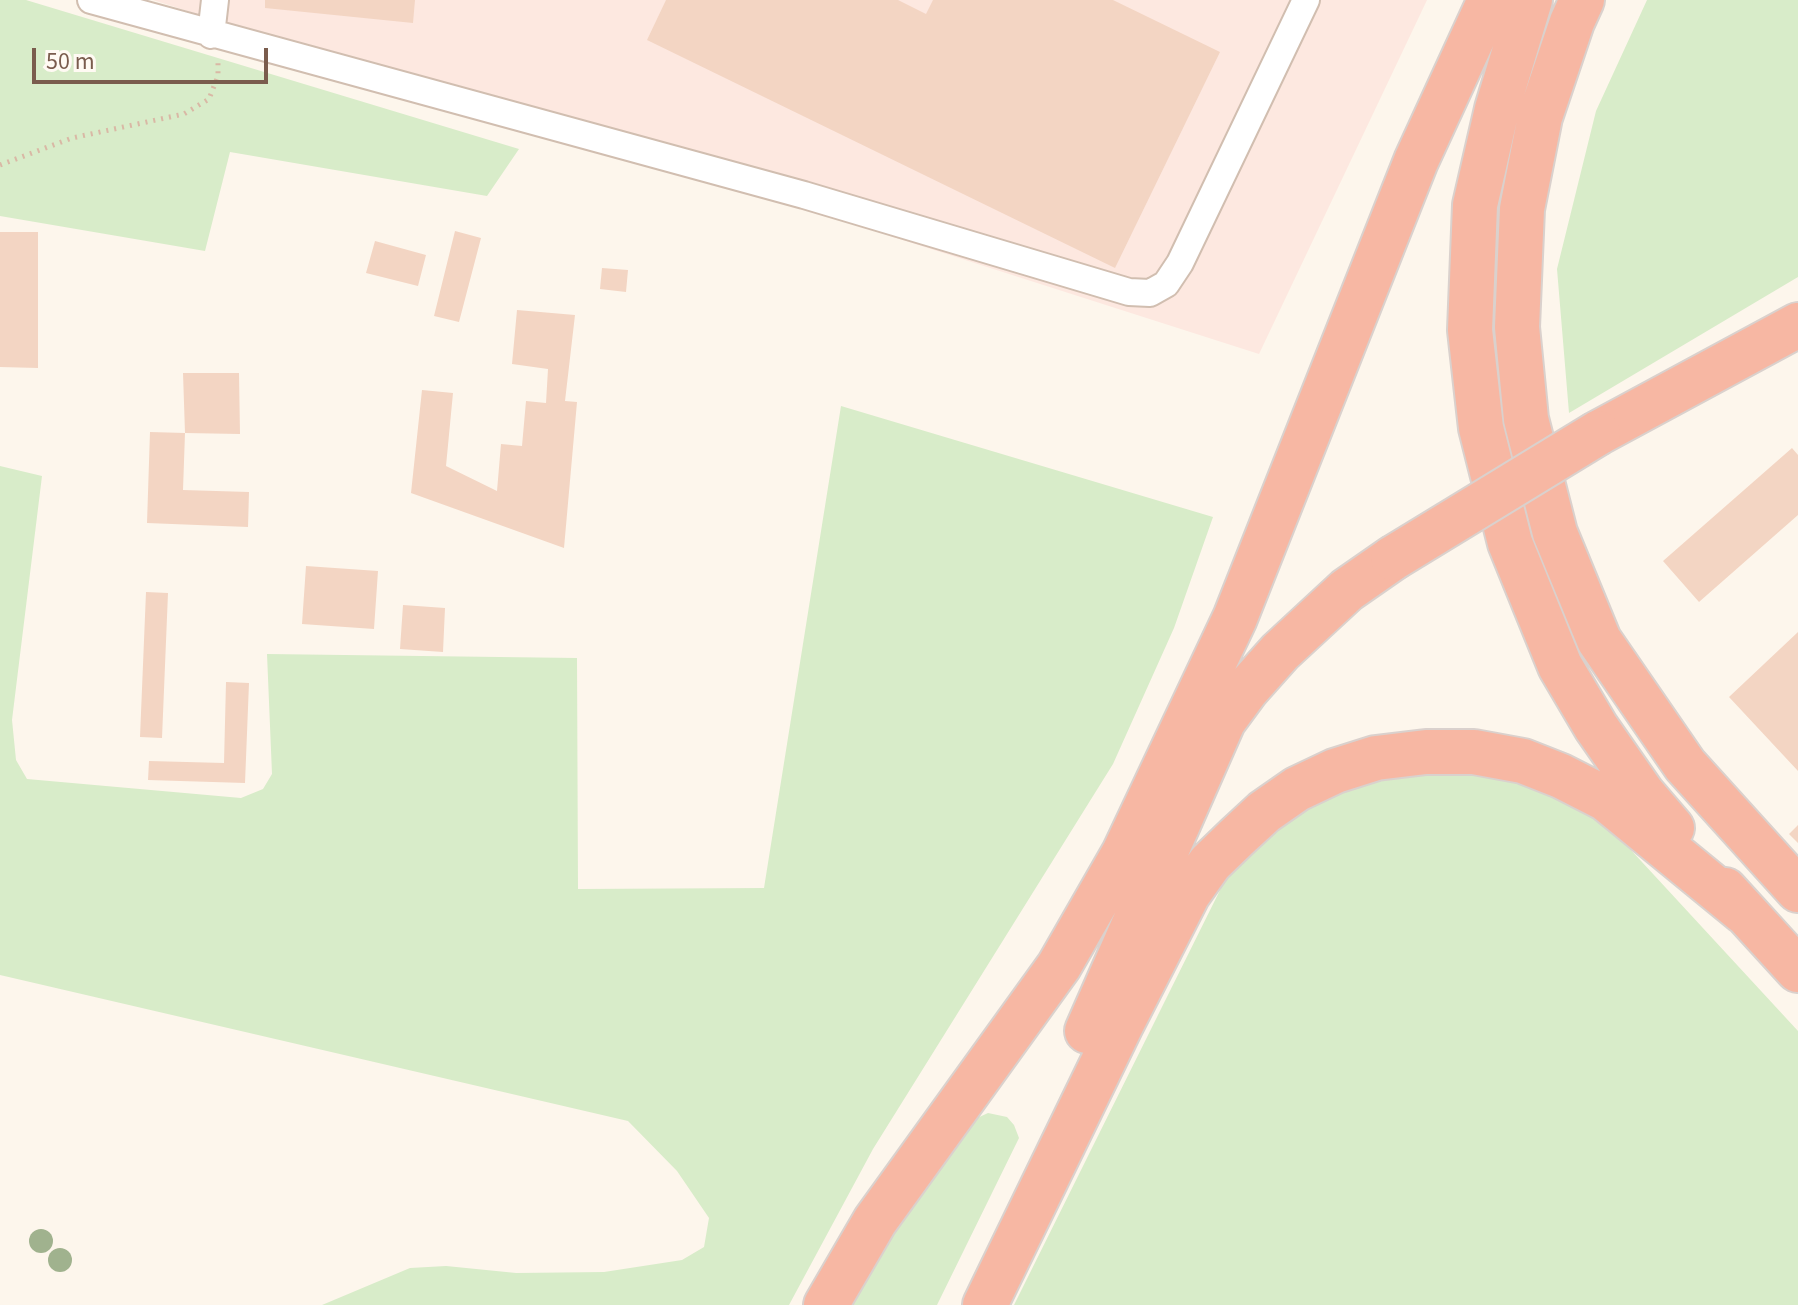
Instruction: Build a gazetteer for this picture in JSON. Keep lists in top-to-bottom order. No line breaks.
{"scale_bar":"50 m"}
